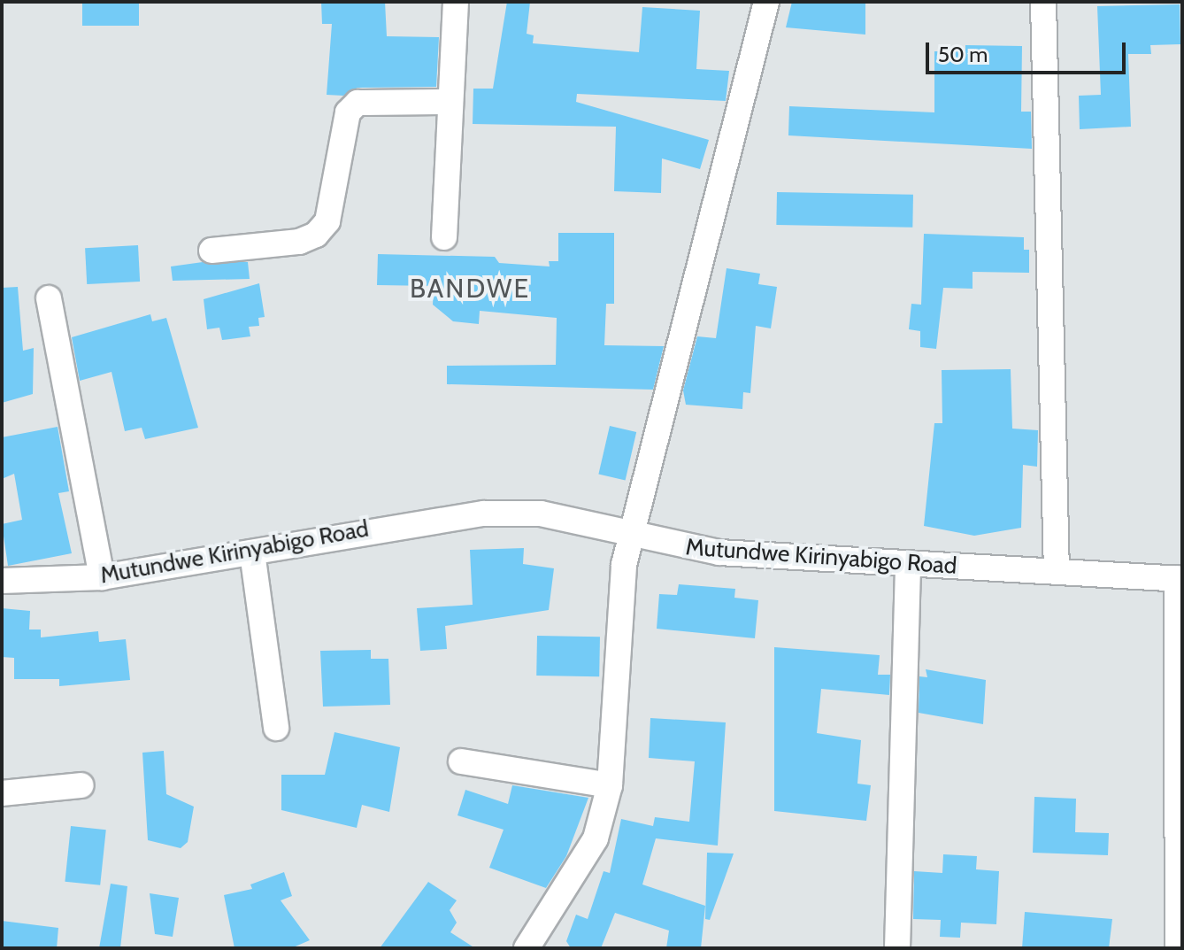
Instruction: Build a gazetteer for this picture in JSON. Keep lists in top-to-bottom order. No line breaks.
{"streets":{"street":["Mutundwe Kirinyabigo Road"]},"districts":["BANDWE"],"scale_bar":"50 m"}
